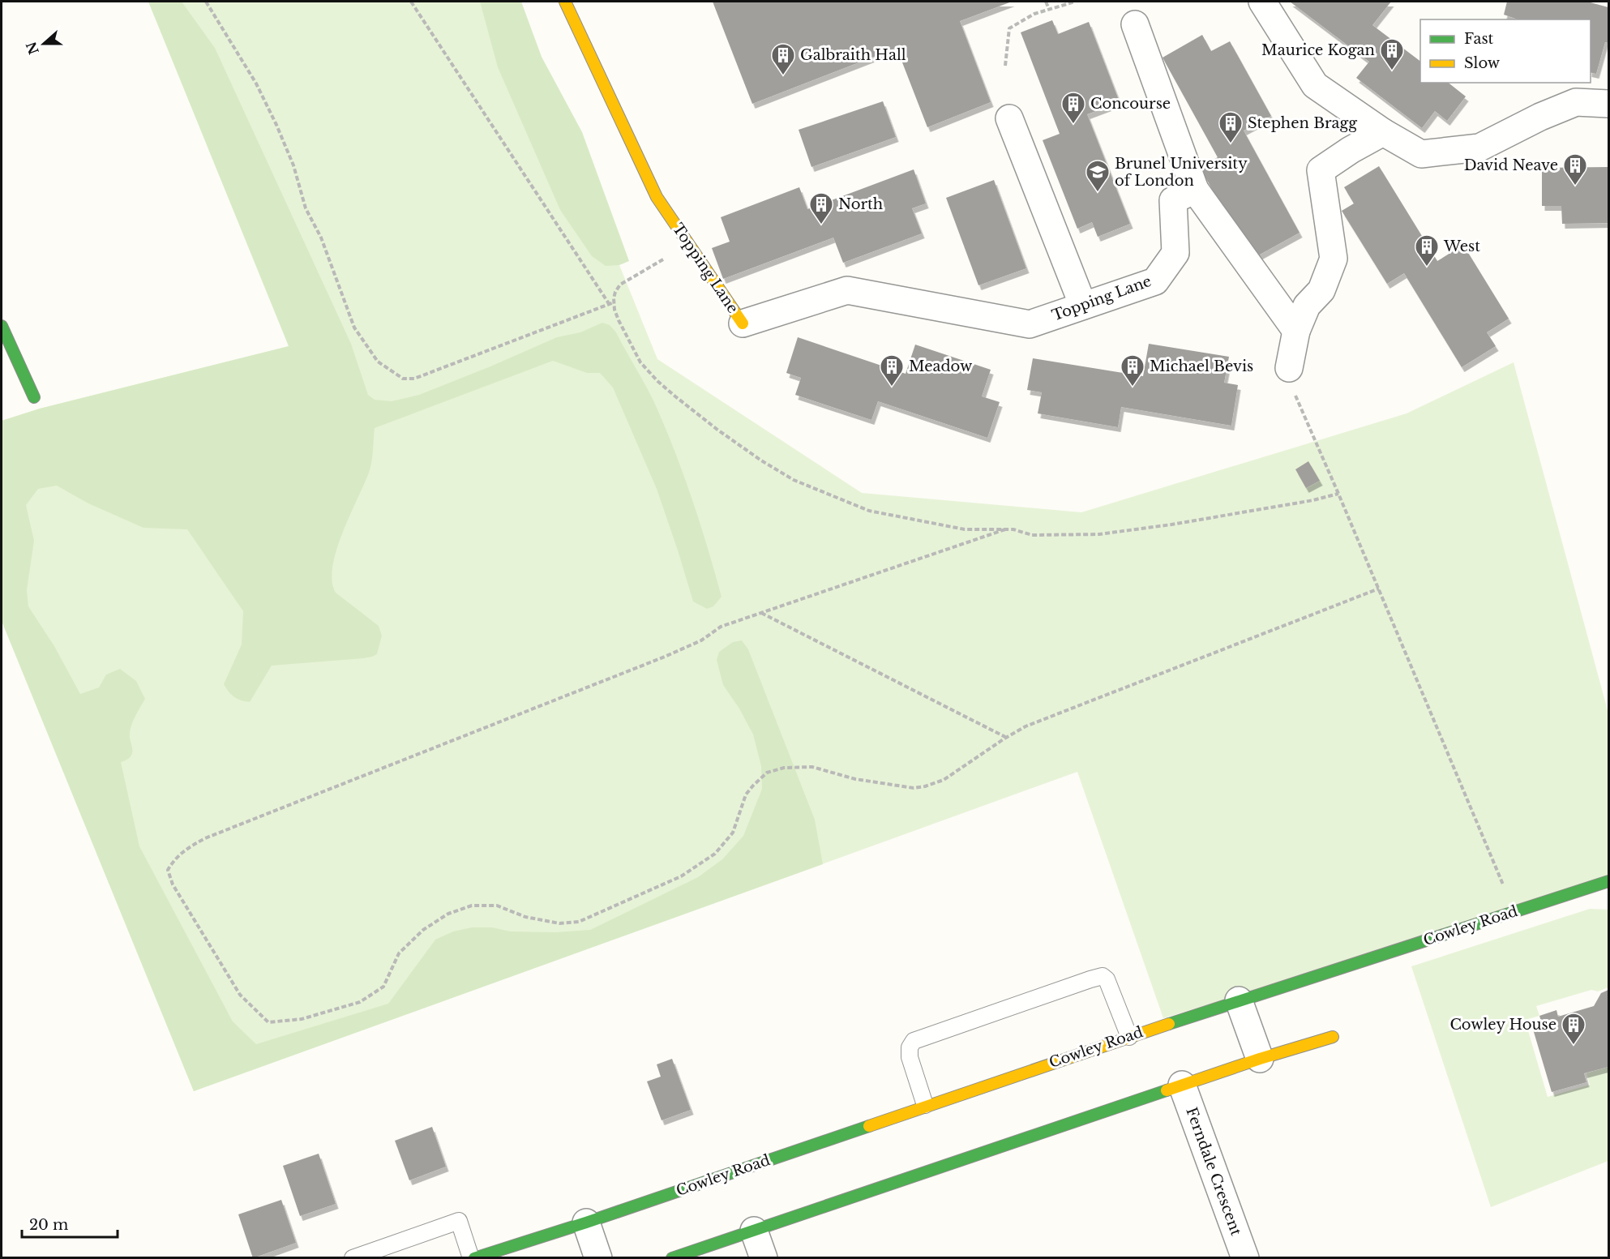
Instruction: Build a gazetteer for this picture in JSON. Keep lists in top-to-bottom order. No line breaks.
{"streets":{"main road":["Topping Lane","Cowley Road"],"street":["Ferndale Crescent"]},"places":{"building":["Maurice Kogan","Galbraith Hall","Concourse","Stephen Bragg","David Neave","North","West","Meadow","Michael Bevis","Cowley House"],"school or university":["Brunel University of London"]},"legend":["Fast","Slow"],"scale_bar":"20 m","north":"left"}
